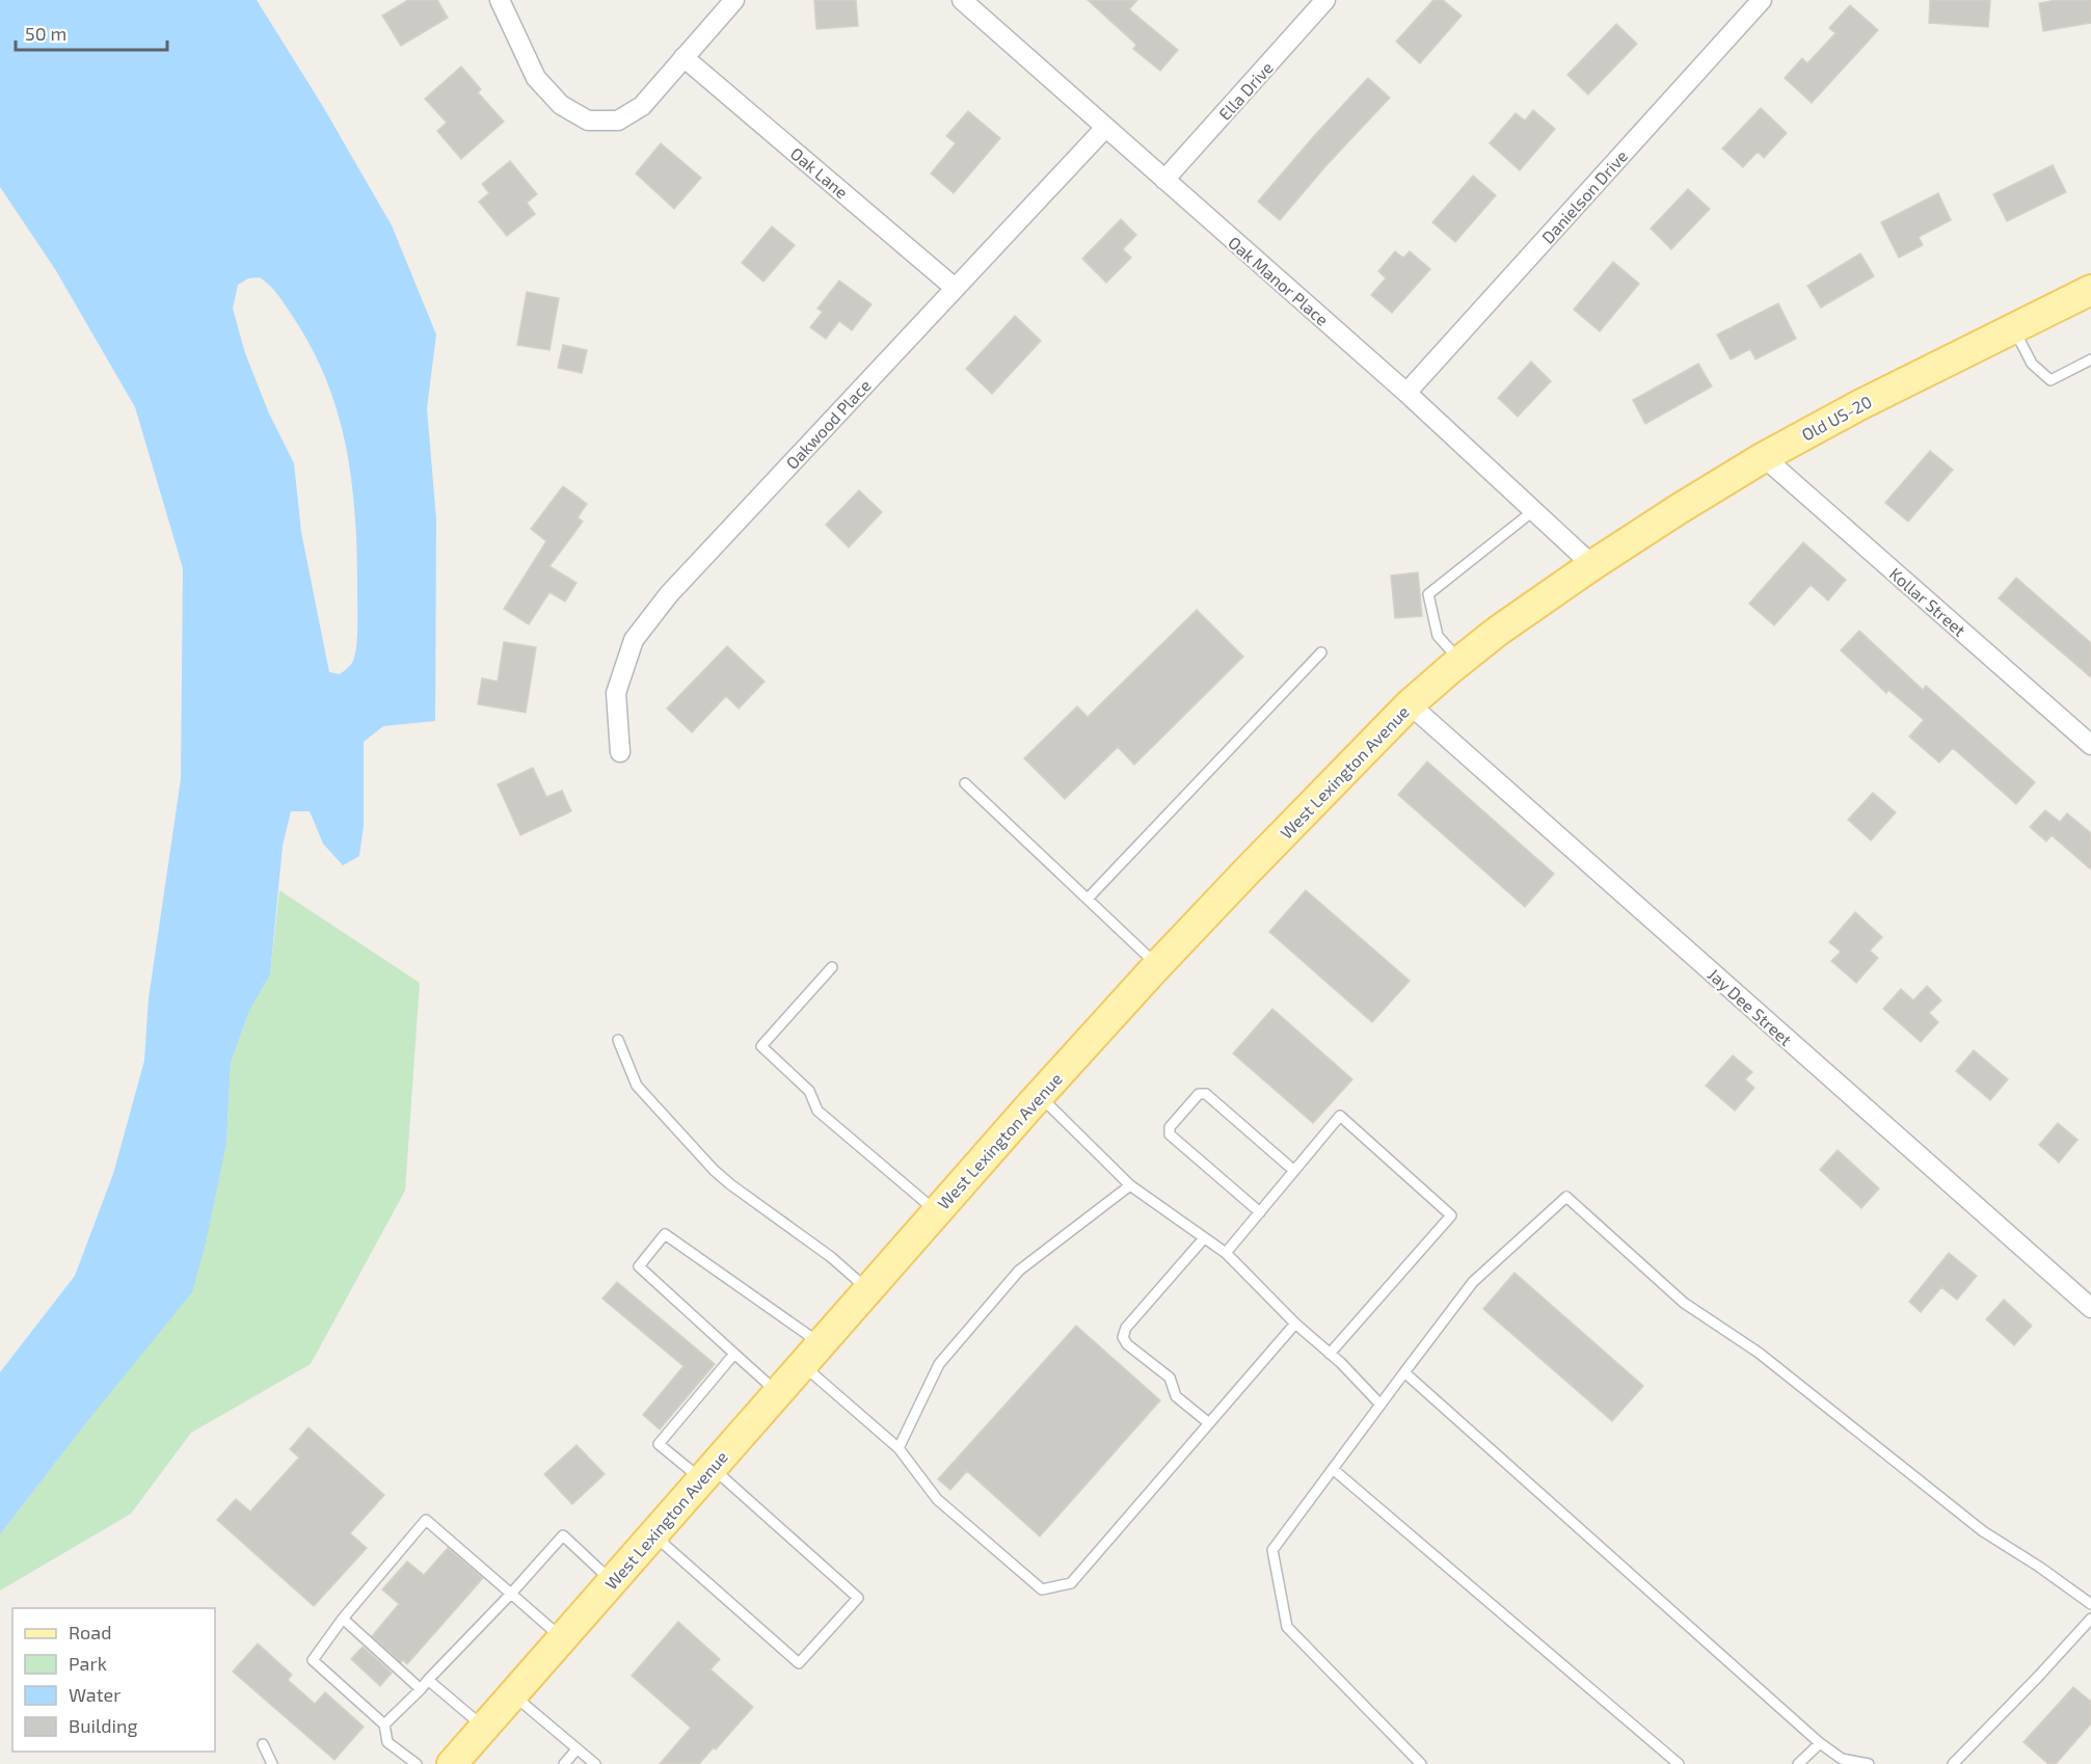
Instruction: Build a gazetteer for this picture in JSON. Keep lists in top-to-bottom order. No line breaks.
{"streets":{"main road":["Old US-20","West Lexington Avenue"],"street":["Ella Drive","Oak Lane","Danielson Drive","Oak Manor Place","Oakwood Place","Kollar Street","Jay Dee Street"]},"crossings":[["Ella Drive","Oak Manor Place"],["Oak Lane","Oakwood Place"],["Danielson Drive","Oak Manor Place"],["Oak Manor Place","Old US-20"],["Oak Manor Place","Oakwood Place"],["Oak Manor Place","West Lexington Avenue"],["Old US-20","Kollar Street"],["Old US-20","West Lexington Avenue"],["West Lexington Avenue","Jay Dee Street"]],"legend":["Road","Park","Water","Building"],"scale_bar":"50 m"}
